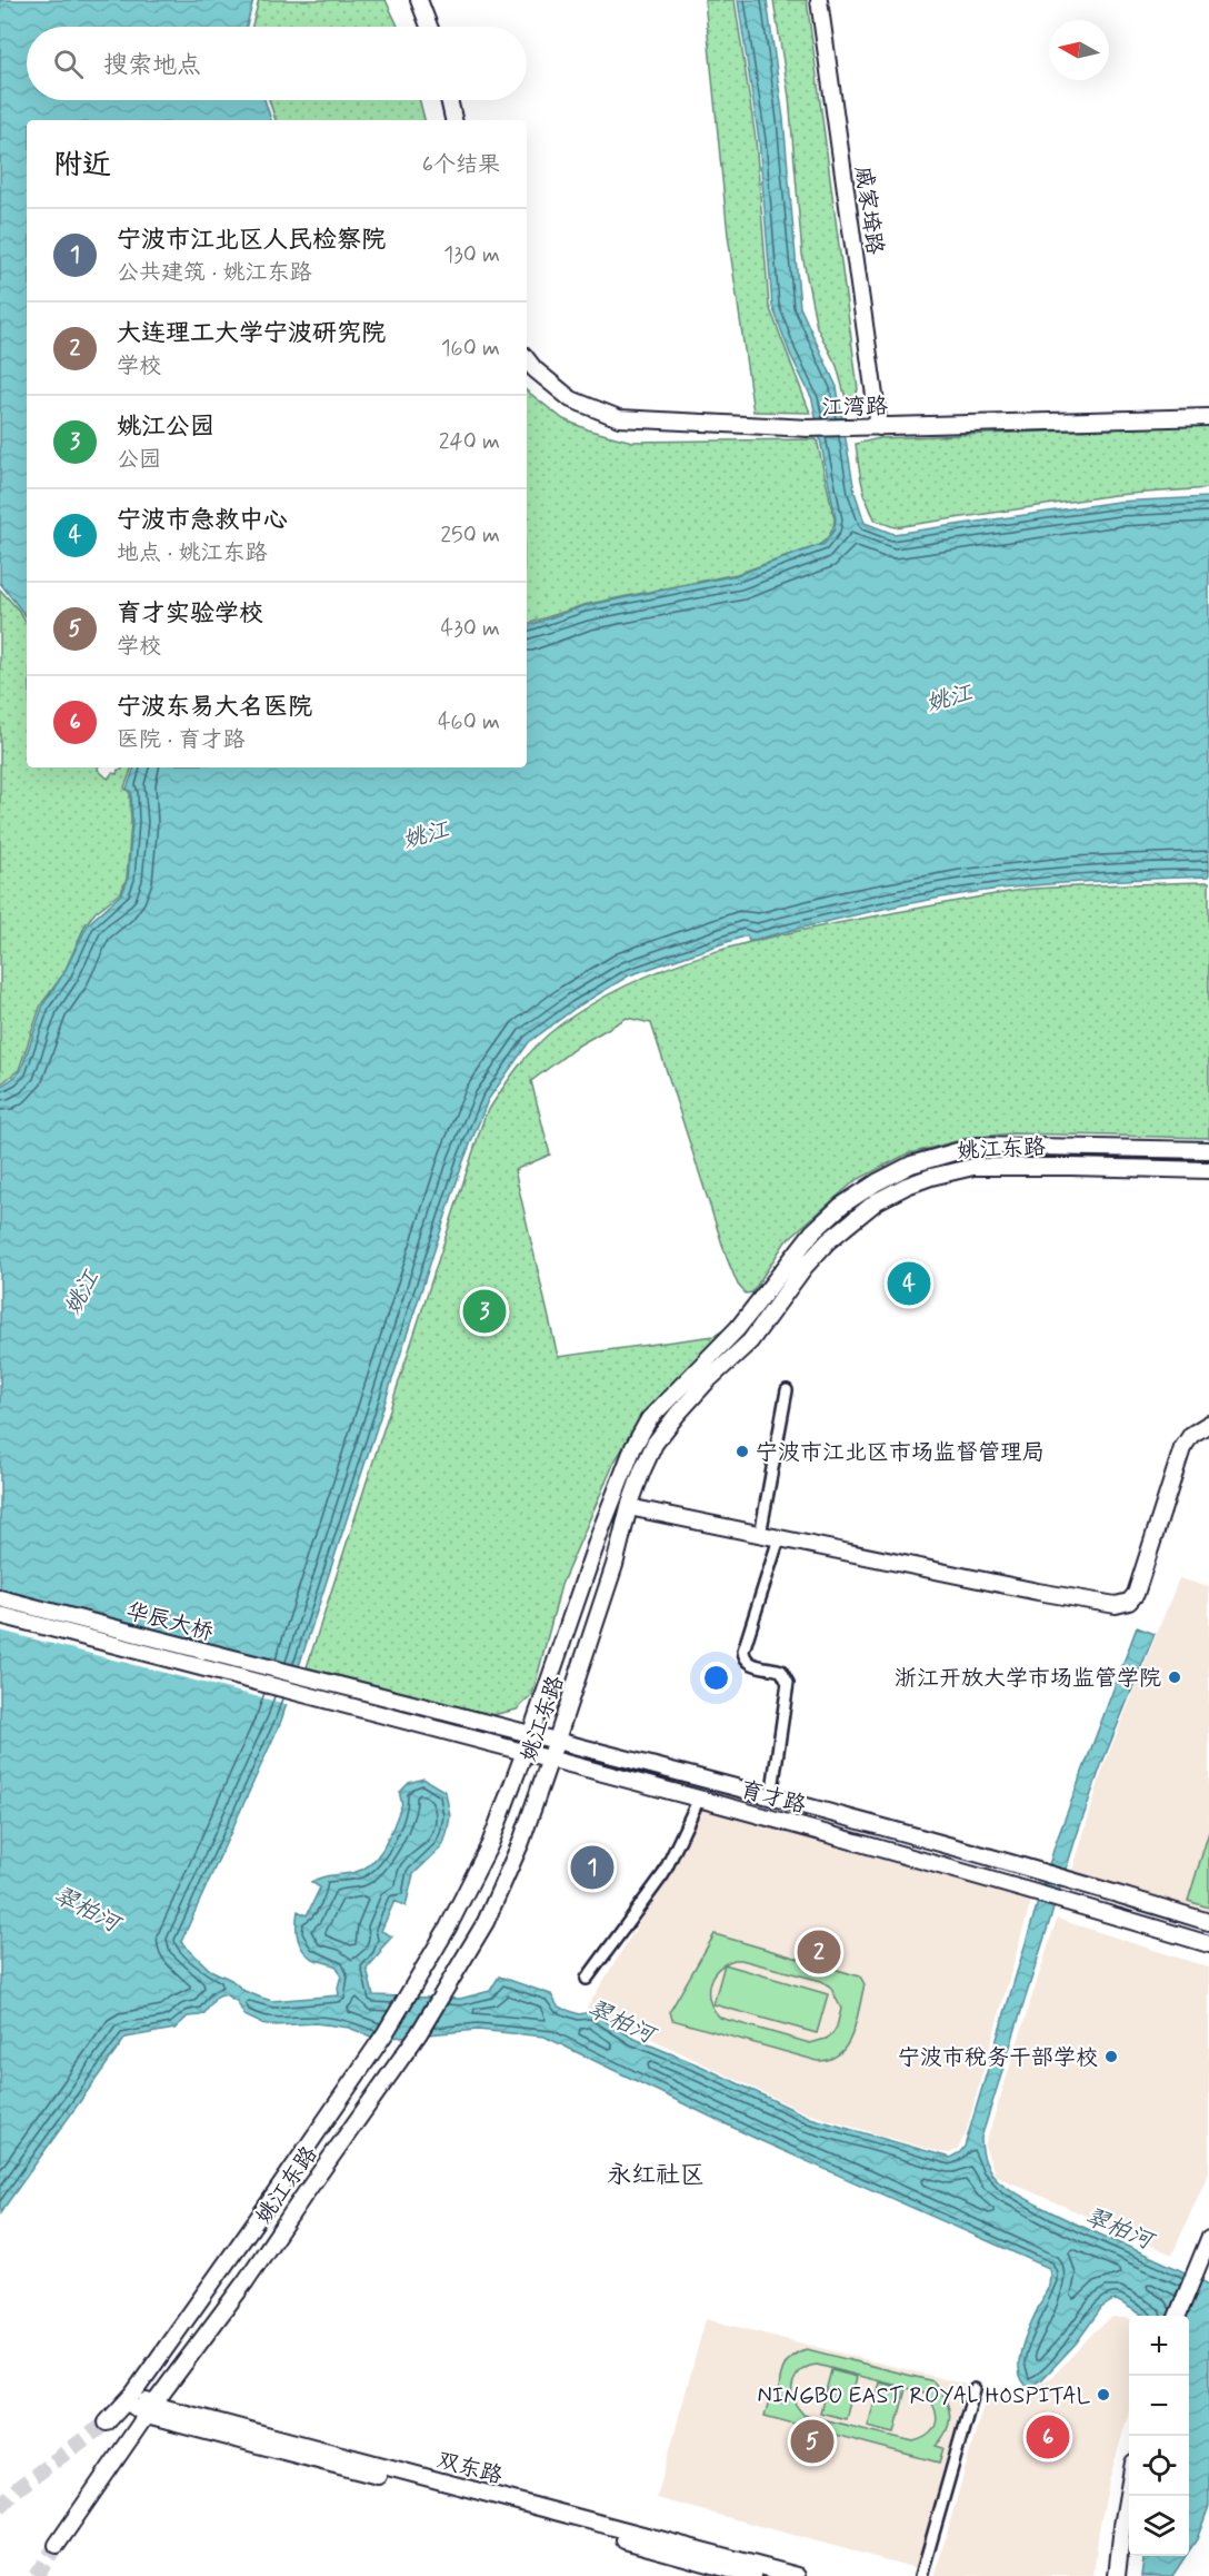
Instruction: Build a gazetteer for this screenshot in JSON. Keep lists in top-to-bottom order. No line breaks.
{"streets":{"main road":["戚家𡍲路","江湾路","姚江东路","华辰大桥","育才路","双东路"]},"crossings":[["戚家𡍲路","江湾路"],["姚江东路","育才路"],["姚江东路","双东路"],["华辰大桥","育才路"]],"districts":["永红社区"],"water":["姚江","翠柏河"],"places":["宁波市江北区市场监督管理局","浙江开放大学市场监管学院","宁波市税务干部学校","NINGBO EAST ROYAL HOSPITAL"],"north":"left","page":{"search":"搜索地点","heading":["附近","6个结果"],"list":[{"mark":"1","name":"宁波市江北区人民检察院","note":"公共建筑 · 姚江东路","value":"130 m"},{"mark":"2","name":"大连理工大学宁波研究院","note":"学校","value":"160 m"},{"mark":"3","name":"姚江公园","note":"公园","value":"240 m"},{"mark":"4","name":"宁波市急救中心","note":"地点 · 姚江东路","value":"250 m"},{"mark":"5","name":"育才实验学校","note":"学校","value":"430 m"},{"mark":"6","name":"宁波东易大名医院","note":"医院 · 育才路","value":"460 m"}],"pins":["4","3","1","2","6","5"],"map_buttons":["+","−"]}}
